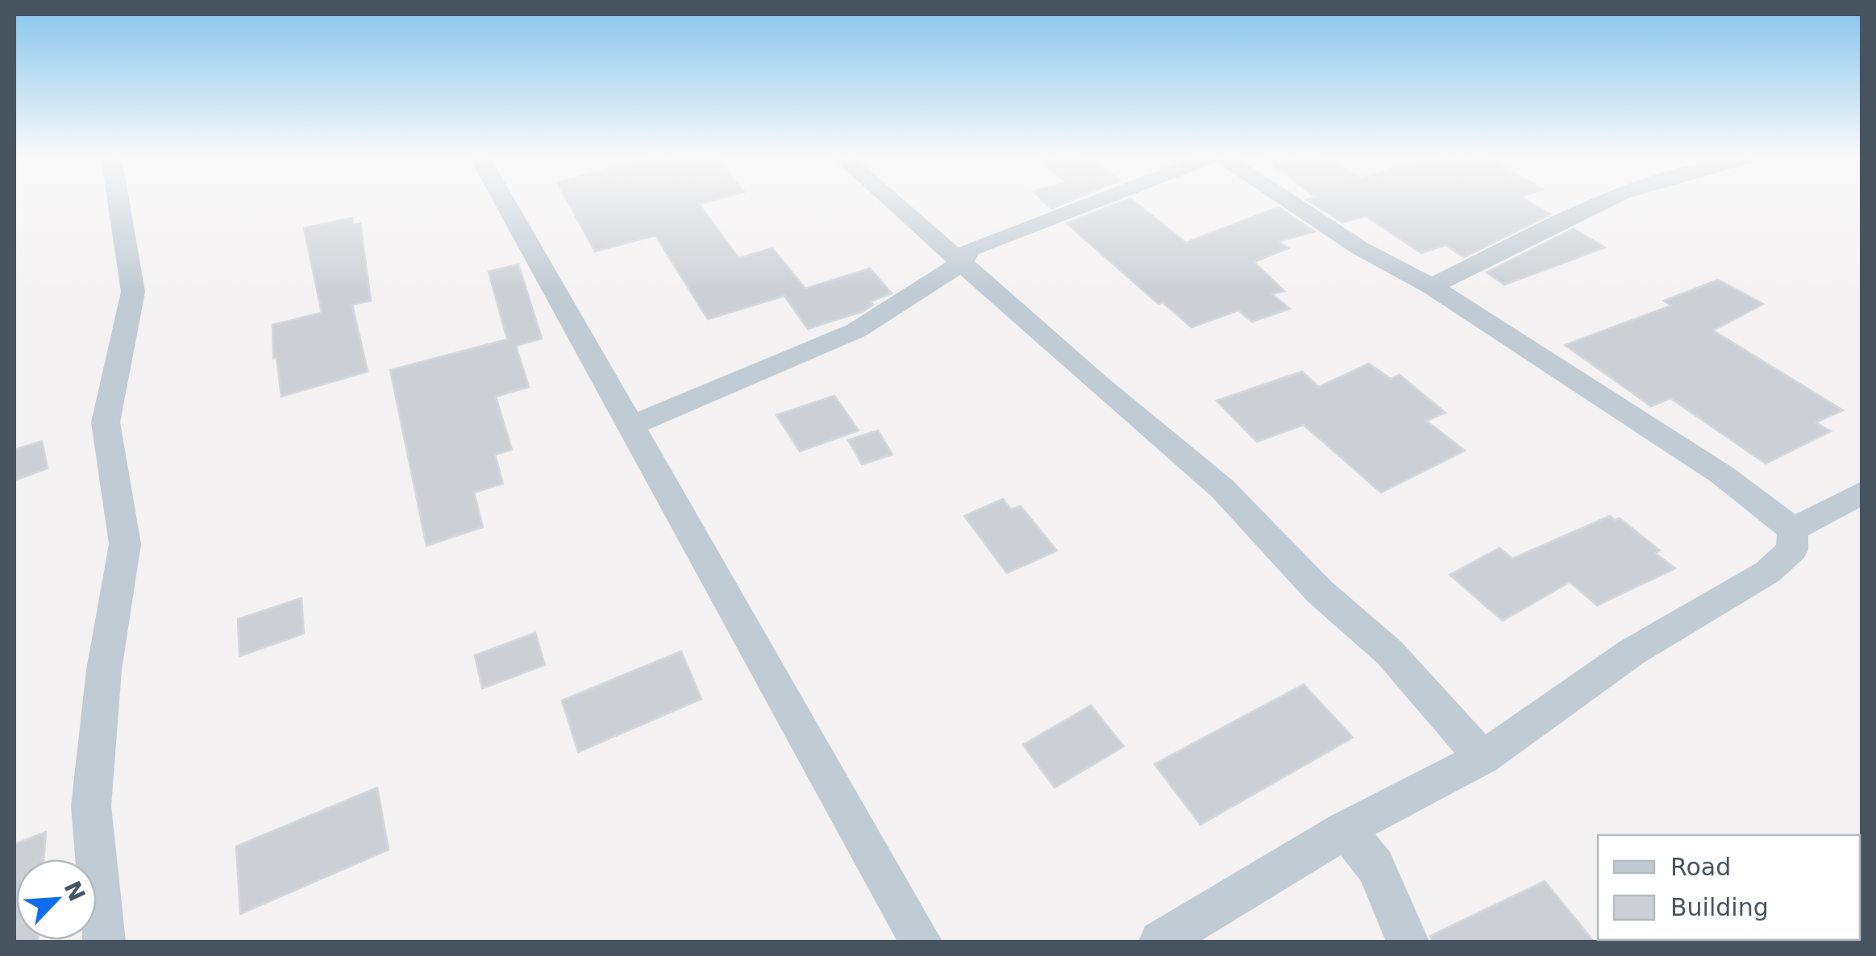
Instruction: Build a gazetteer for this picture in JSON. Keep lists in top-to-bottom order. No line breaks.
{"legend":["Road","Building"],"north":"top right"}
